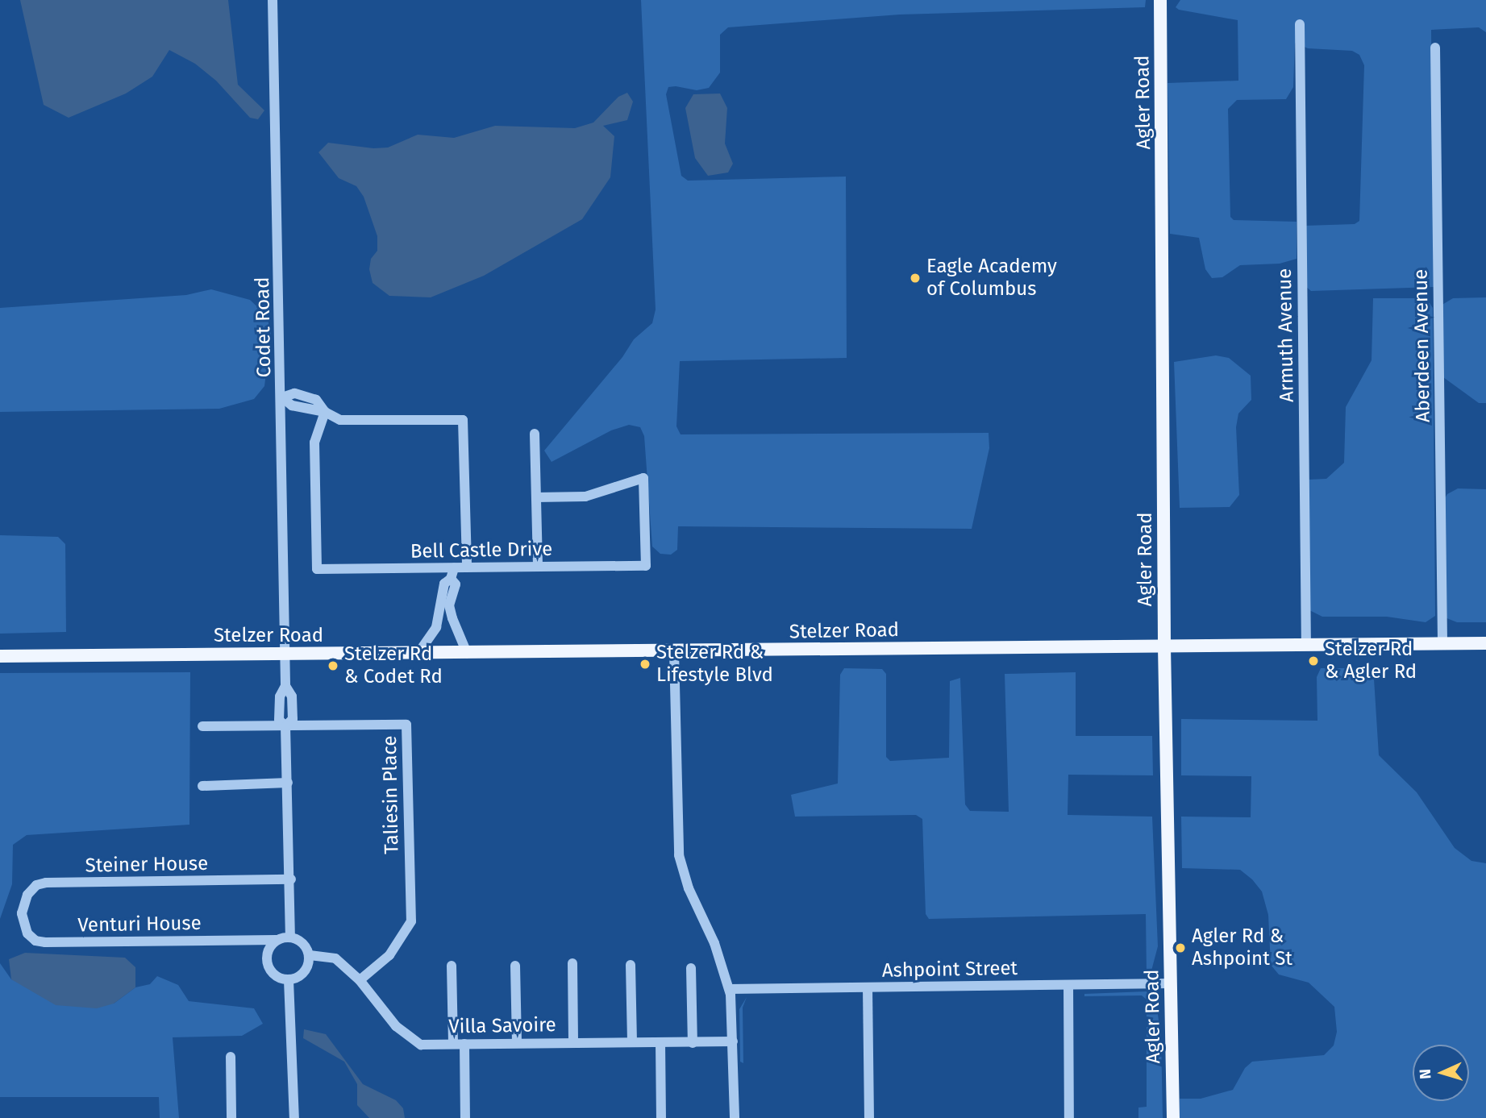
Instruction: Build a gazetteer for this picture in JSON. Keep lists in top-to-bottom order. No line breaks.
{"streets":{"main road":["Agler Road","Stelzer Road"],"street":["Codet Road","Armuth Avenue","Aberdeen Avenue","Bell Castle Drive","Taliesin Place","Steiner House","Venturi House","Ashpoint Street","Villa Savoire"]},"crossings":[["Agler Road","Stelzer Road"],["Agler Road","Ashpoint Street"],["Codet Road","Stelzer Road"],["Codet Road","Taliesin Place"],["Armuth Avenue","Stelzer Road"],["Aberdeen Avenue","Stelzer Road"],["Taliesin Place","Villa Savoire"],["Steiner House","Venturi House"],["Venturi House","Villa Savoire"]],"places":["Eagle Academy of Columbus","Stelzer Rd & Agler Rd","Stelzer Rd & Lifestyle Blvd","Stelzer Rd & Codet Rd","Agler Rd & Ashpoint St"],"north":"left"}
